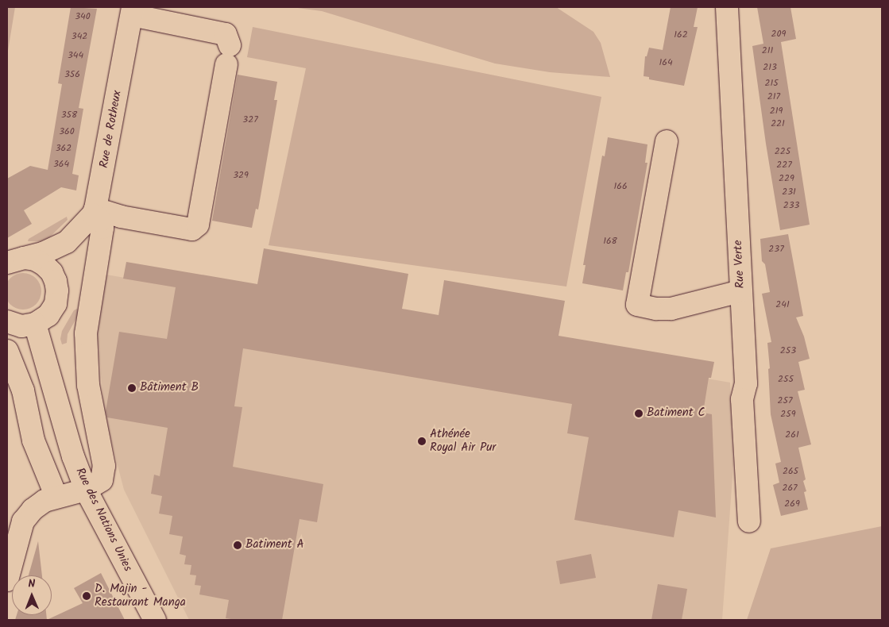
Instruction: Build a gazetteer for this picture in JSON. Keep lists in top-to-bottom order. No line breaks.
{"streets":{"street":["Rue de Rotheux","Rue Verte","Rue des Nations Unies"]},"places":["Bâtiment B","Batiment C","Athénée Royal Air Pur","Batiment A","D. Majin - Restaurant Manga"],"house_numbers":["340","209","162","342","211","344","164","213","356","215","217","219","358","327","221","360","362","225","364","227","329","229","166","231","233","168","237","241","253","255","257","259","261","265","267","269"],"north":"top"}
